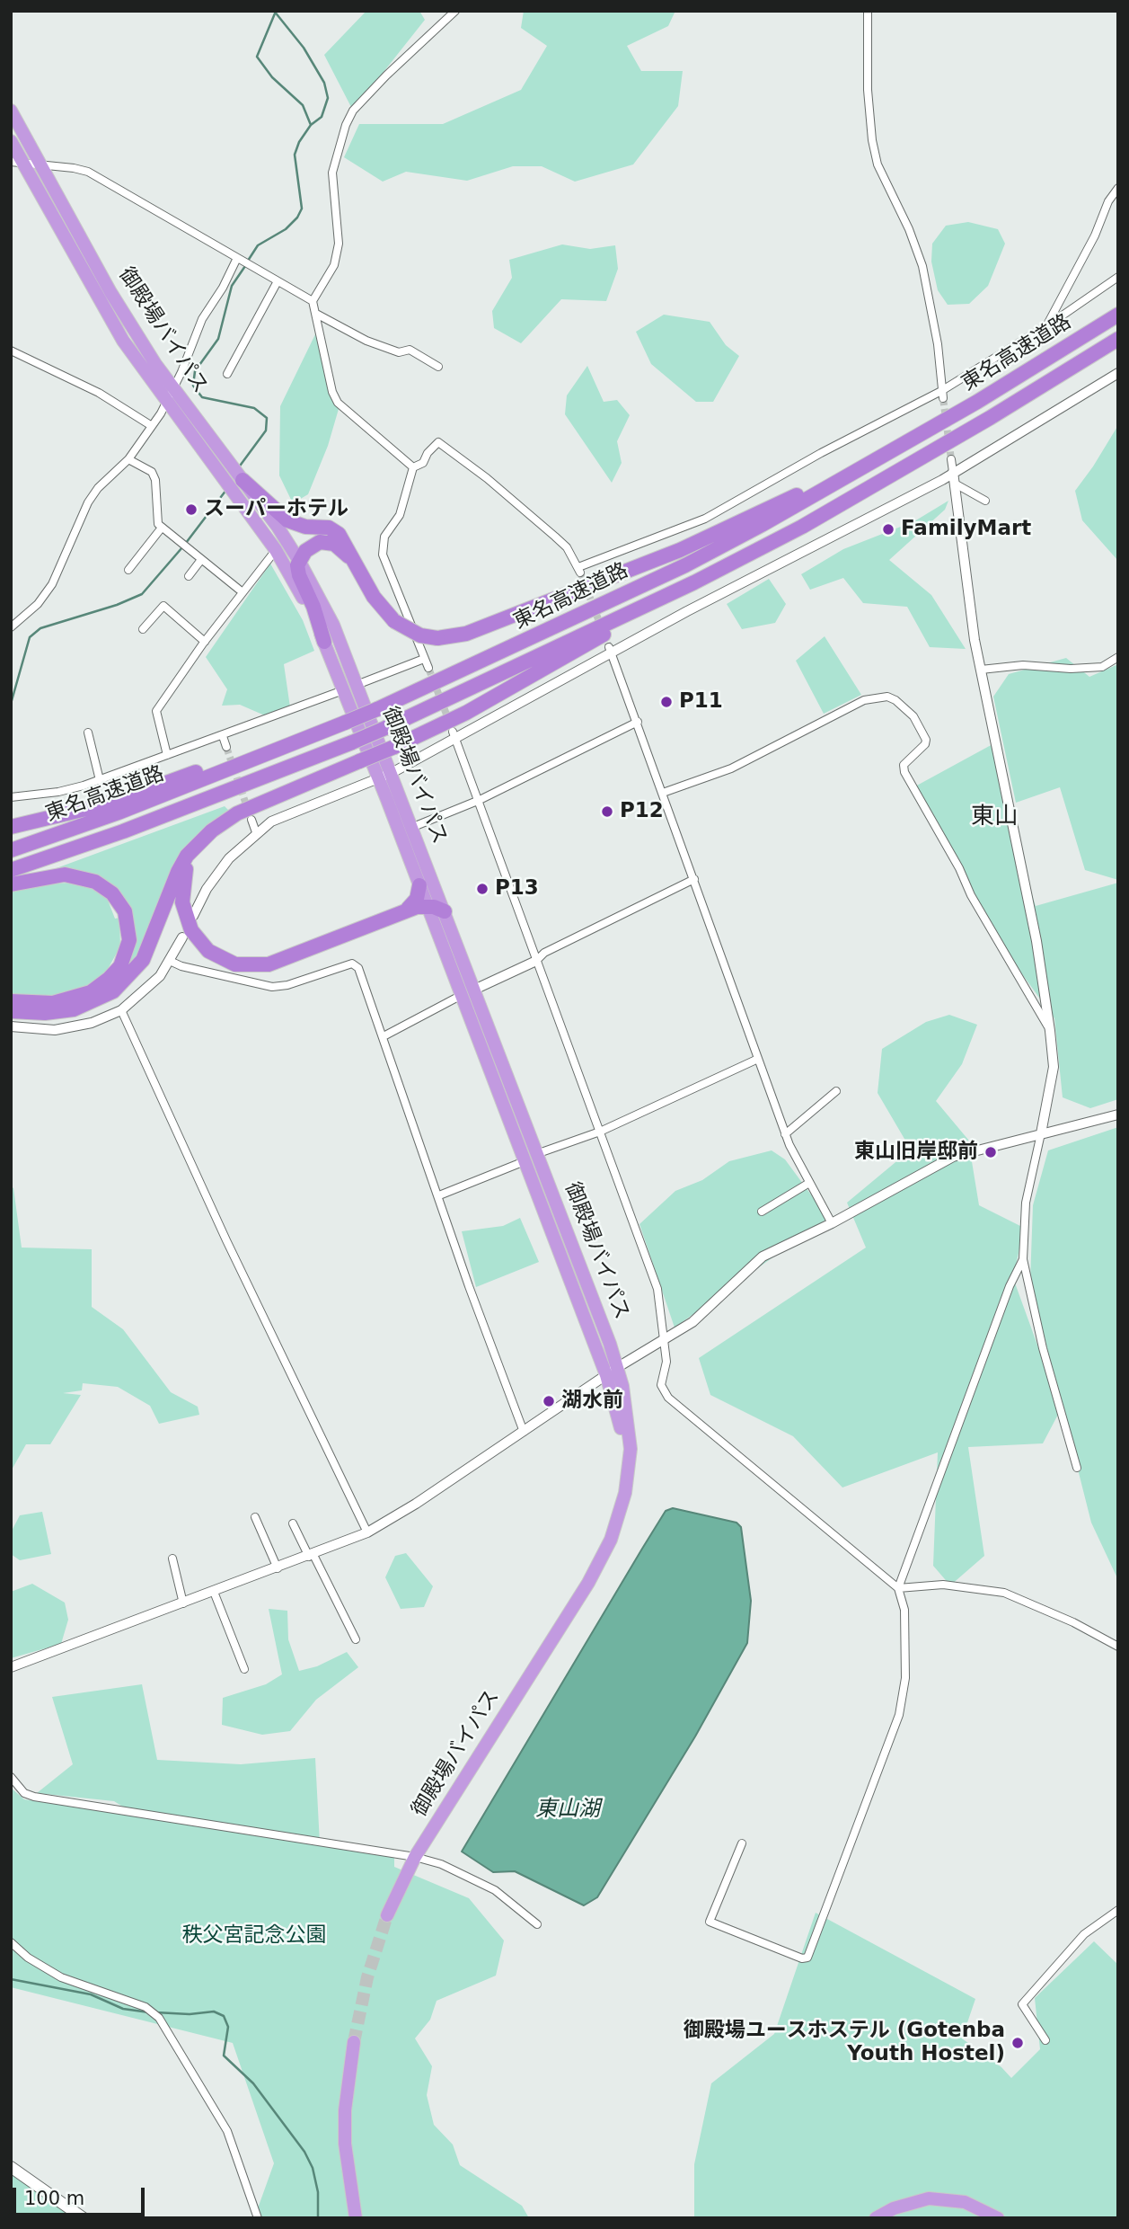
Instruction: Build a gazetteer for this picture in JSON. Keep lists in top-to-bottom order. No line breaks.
{"streets":{"highway":["御殿場バイパス","東名高速道路"]},"districts":["東山"],"water":["東山湖"],"parks":["秩父宮記念公園"],"places":["スーパーホテル","FamilyMart","P11","P12","P13","東山旧岸邸前","湖水前","御殿場ユースホステル (Gotenba Youth Hostel)"],"scale_bar":"100 m"}
